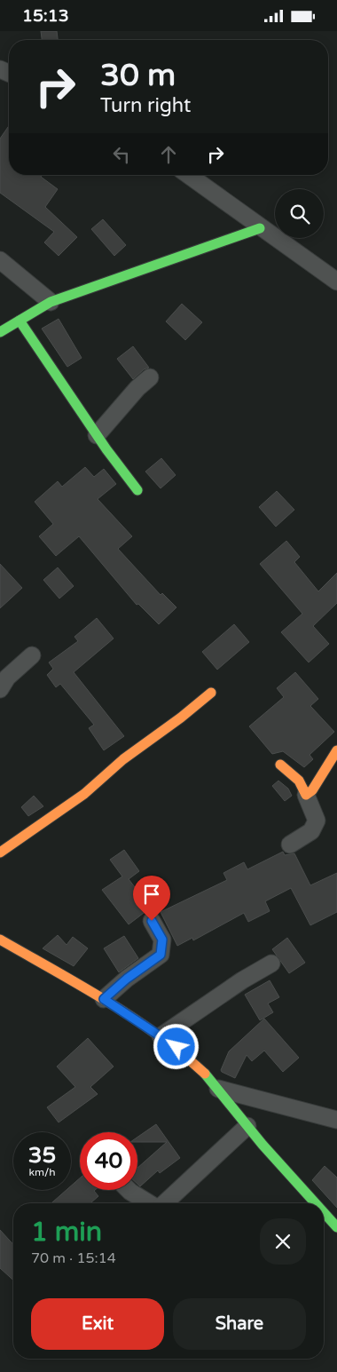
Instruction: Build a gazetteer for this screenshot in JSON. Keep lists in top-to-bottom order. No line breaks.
{"page":{"status":"15:13","turn":["30 m","Turn right"],"speed":"35 km/h","limit":"40","heading":["1 min","70 m · 15:14"],"buttons":["Exit","Share"]}}
